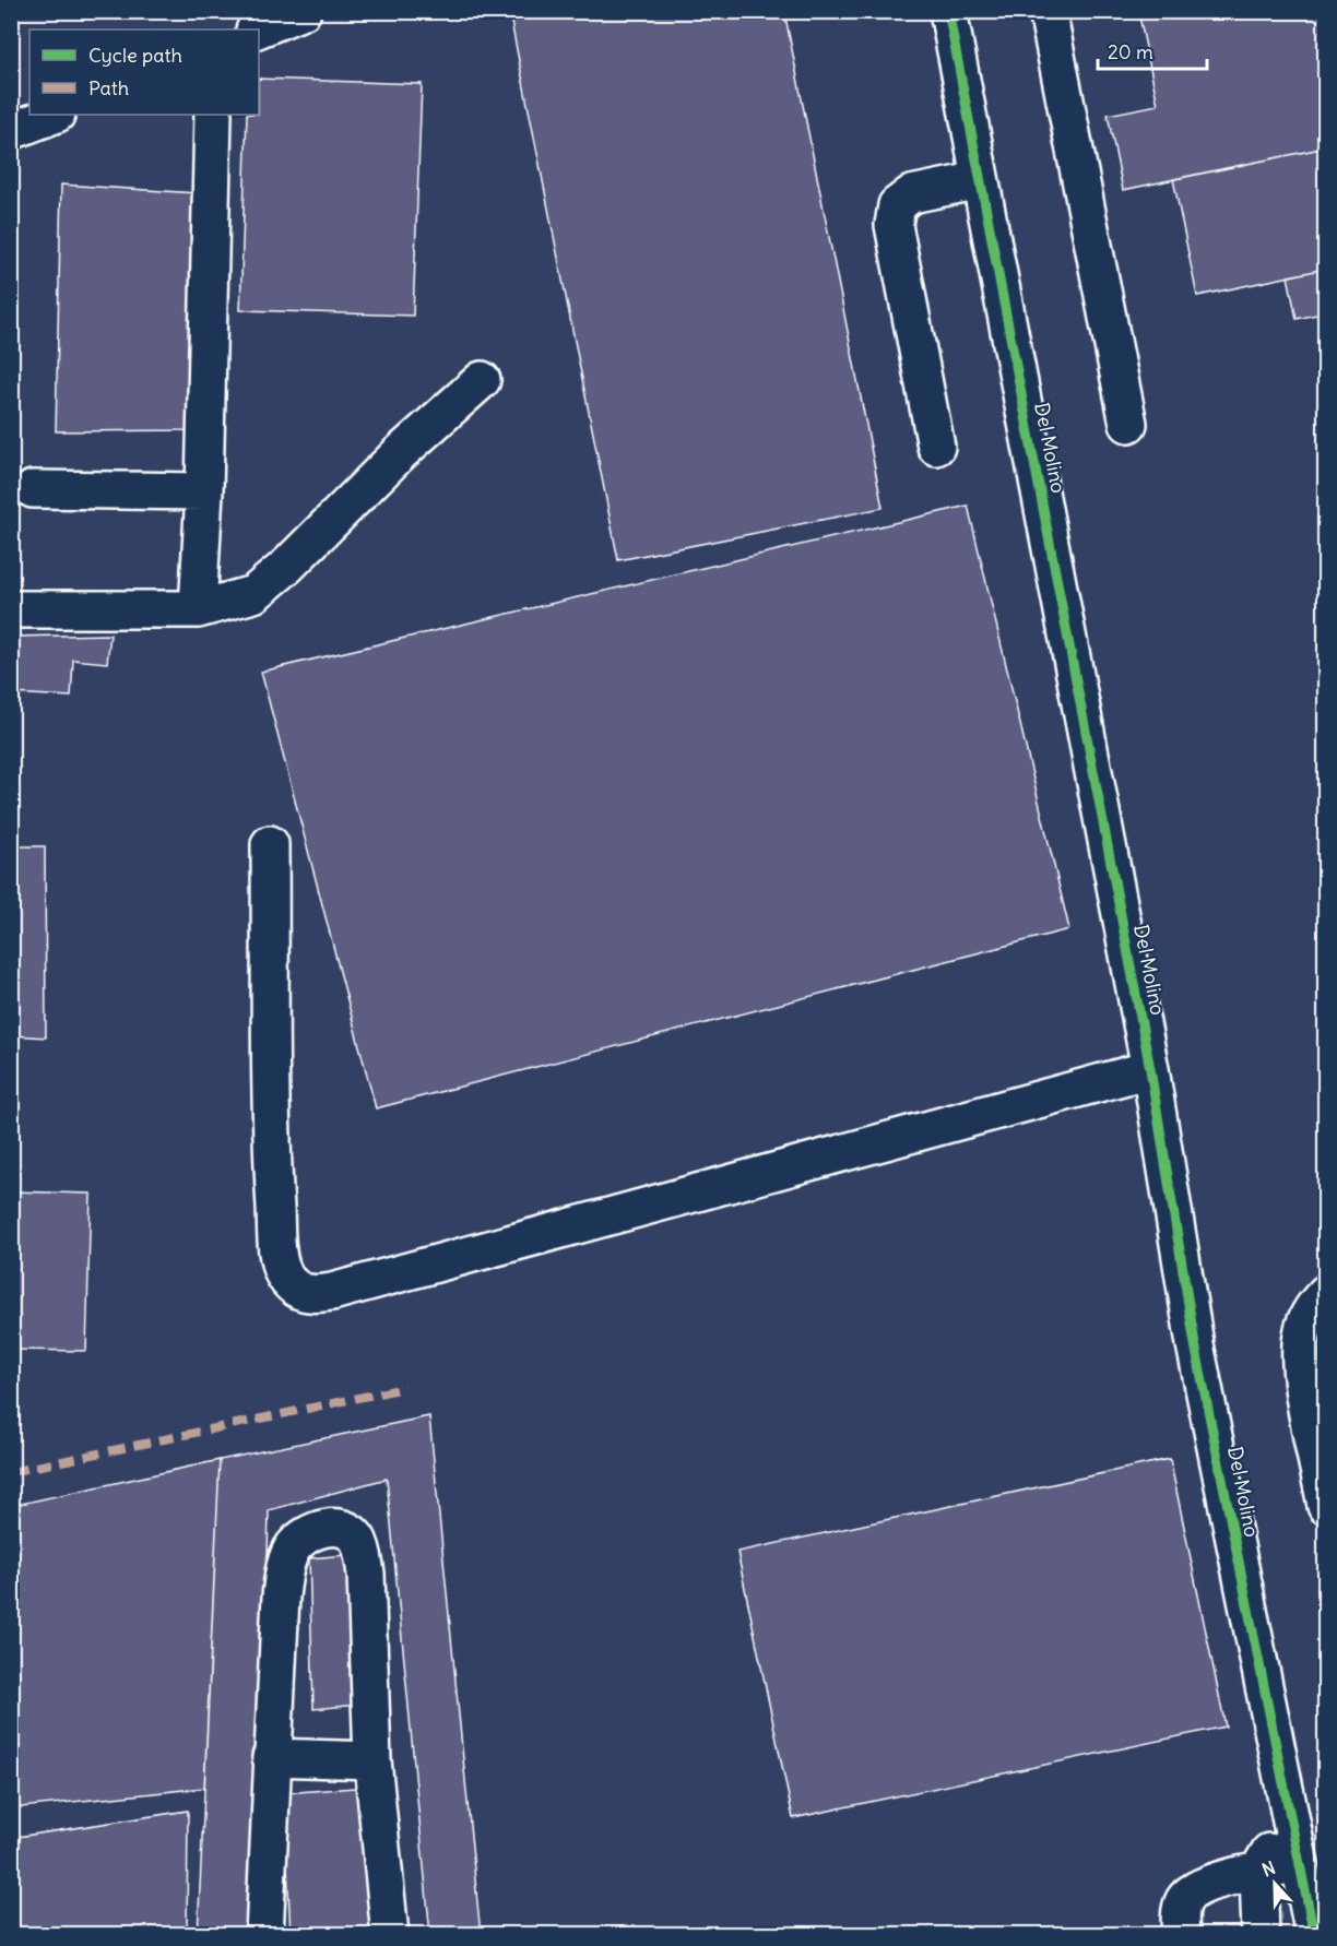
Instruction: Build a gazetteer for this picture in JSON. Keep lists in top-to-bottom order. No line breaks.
{"streets":{"street":["Del Molino"]},"legend":["Cycle path","Path"],"scale_bar":"20 m","north":"top"}
